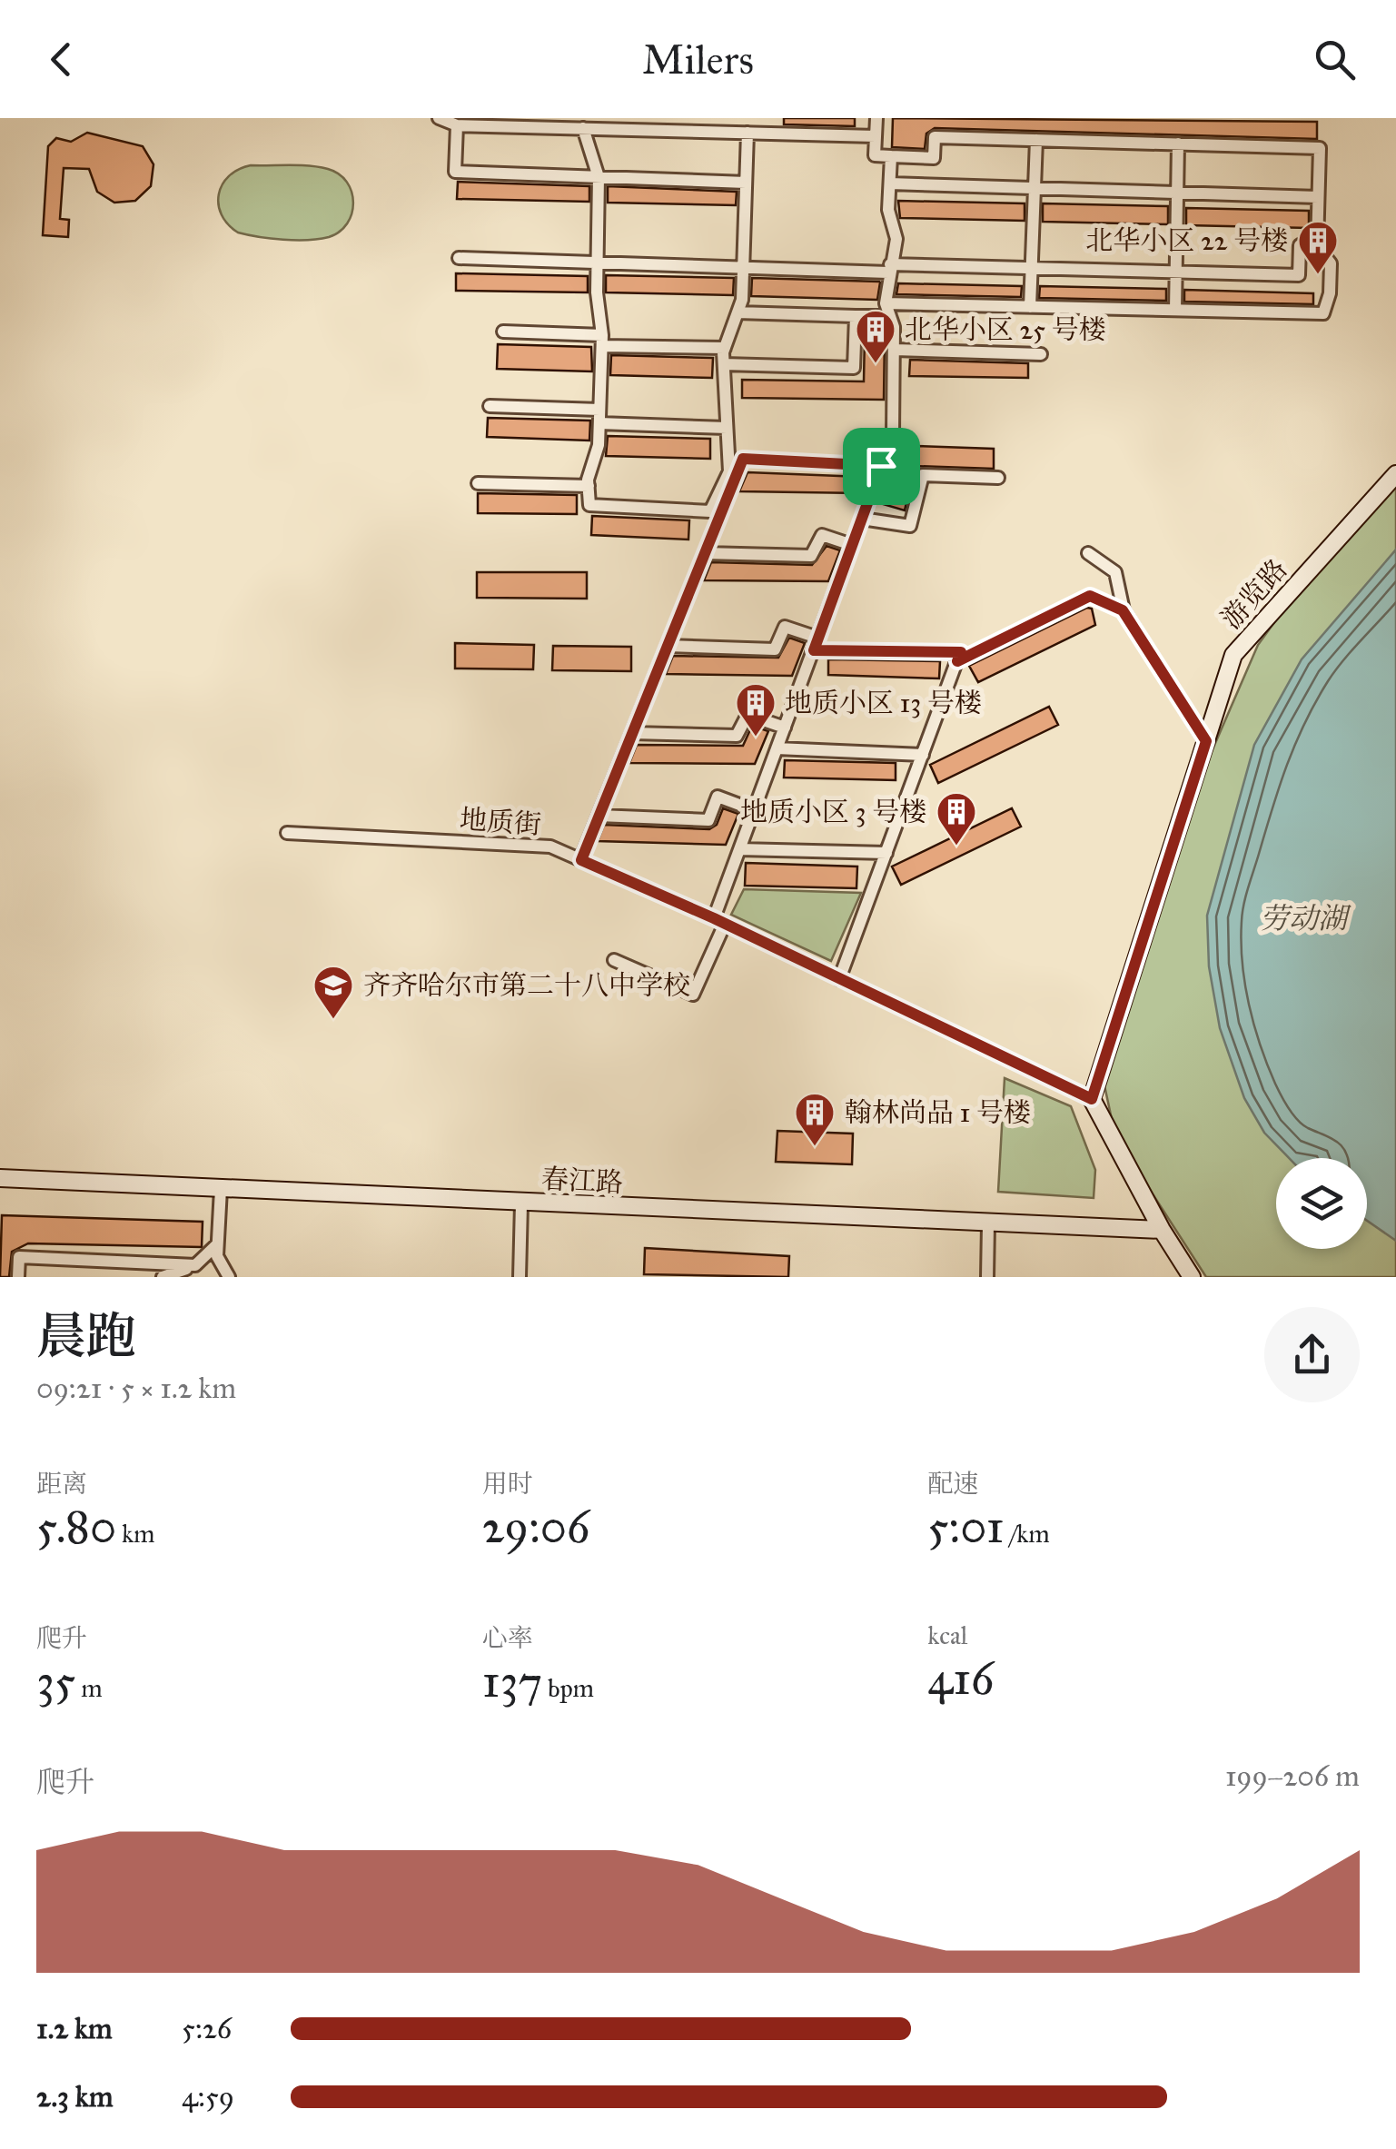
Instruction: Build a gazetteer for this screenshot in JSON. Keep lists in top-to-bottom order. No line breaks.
{"streets":{"main road":["游览路","春江路"],"street":["地质街"]},"crossings":[["游览路","地质街"]],"water":["劳动湖"],"places":{"building":["北华小区 22 号楼","北华小区 25 号楼","地质小区 13 号楼","地质小区 3 号楼","翰林尚品 1 号楼"],"school or university":["齐齐哈尔市第二十八中学校"]},"page":{"header":"Milers","heading":["晨跑","09:21 · 5 × 1.2 km"],"stats":[["距离","5.80 km"],["用时","29:06"],["配速","5:01 /km"],["爬升","35 m"],["心率","137 bpm"],["kcal","416"]],"chart":["爬升","199–206 m"],"list":[{"name":"1.2 km","note":"5:26"},{"name":"2.3 km","note":"4:59"}]}}
